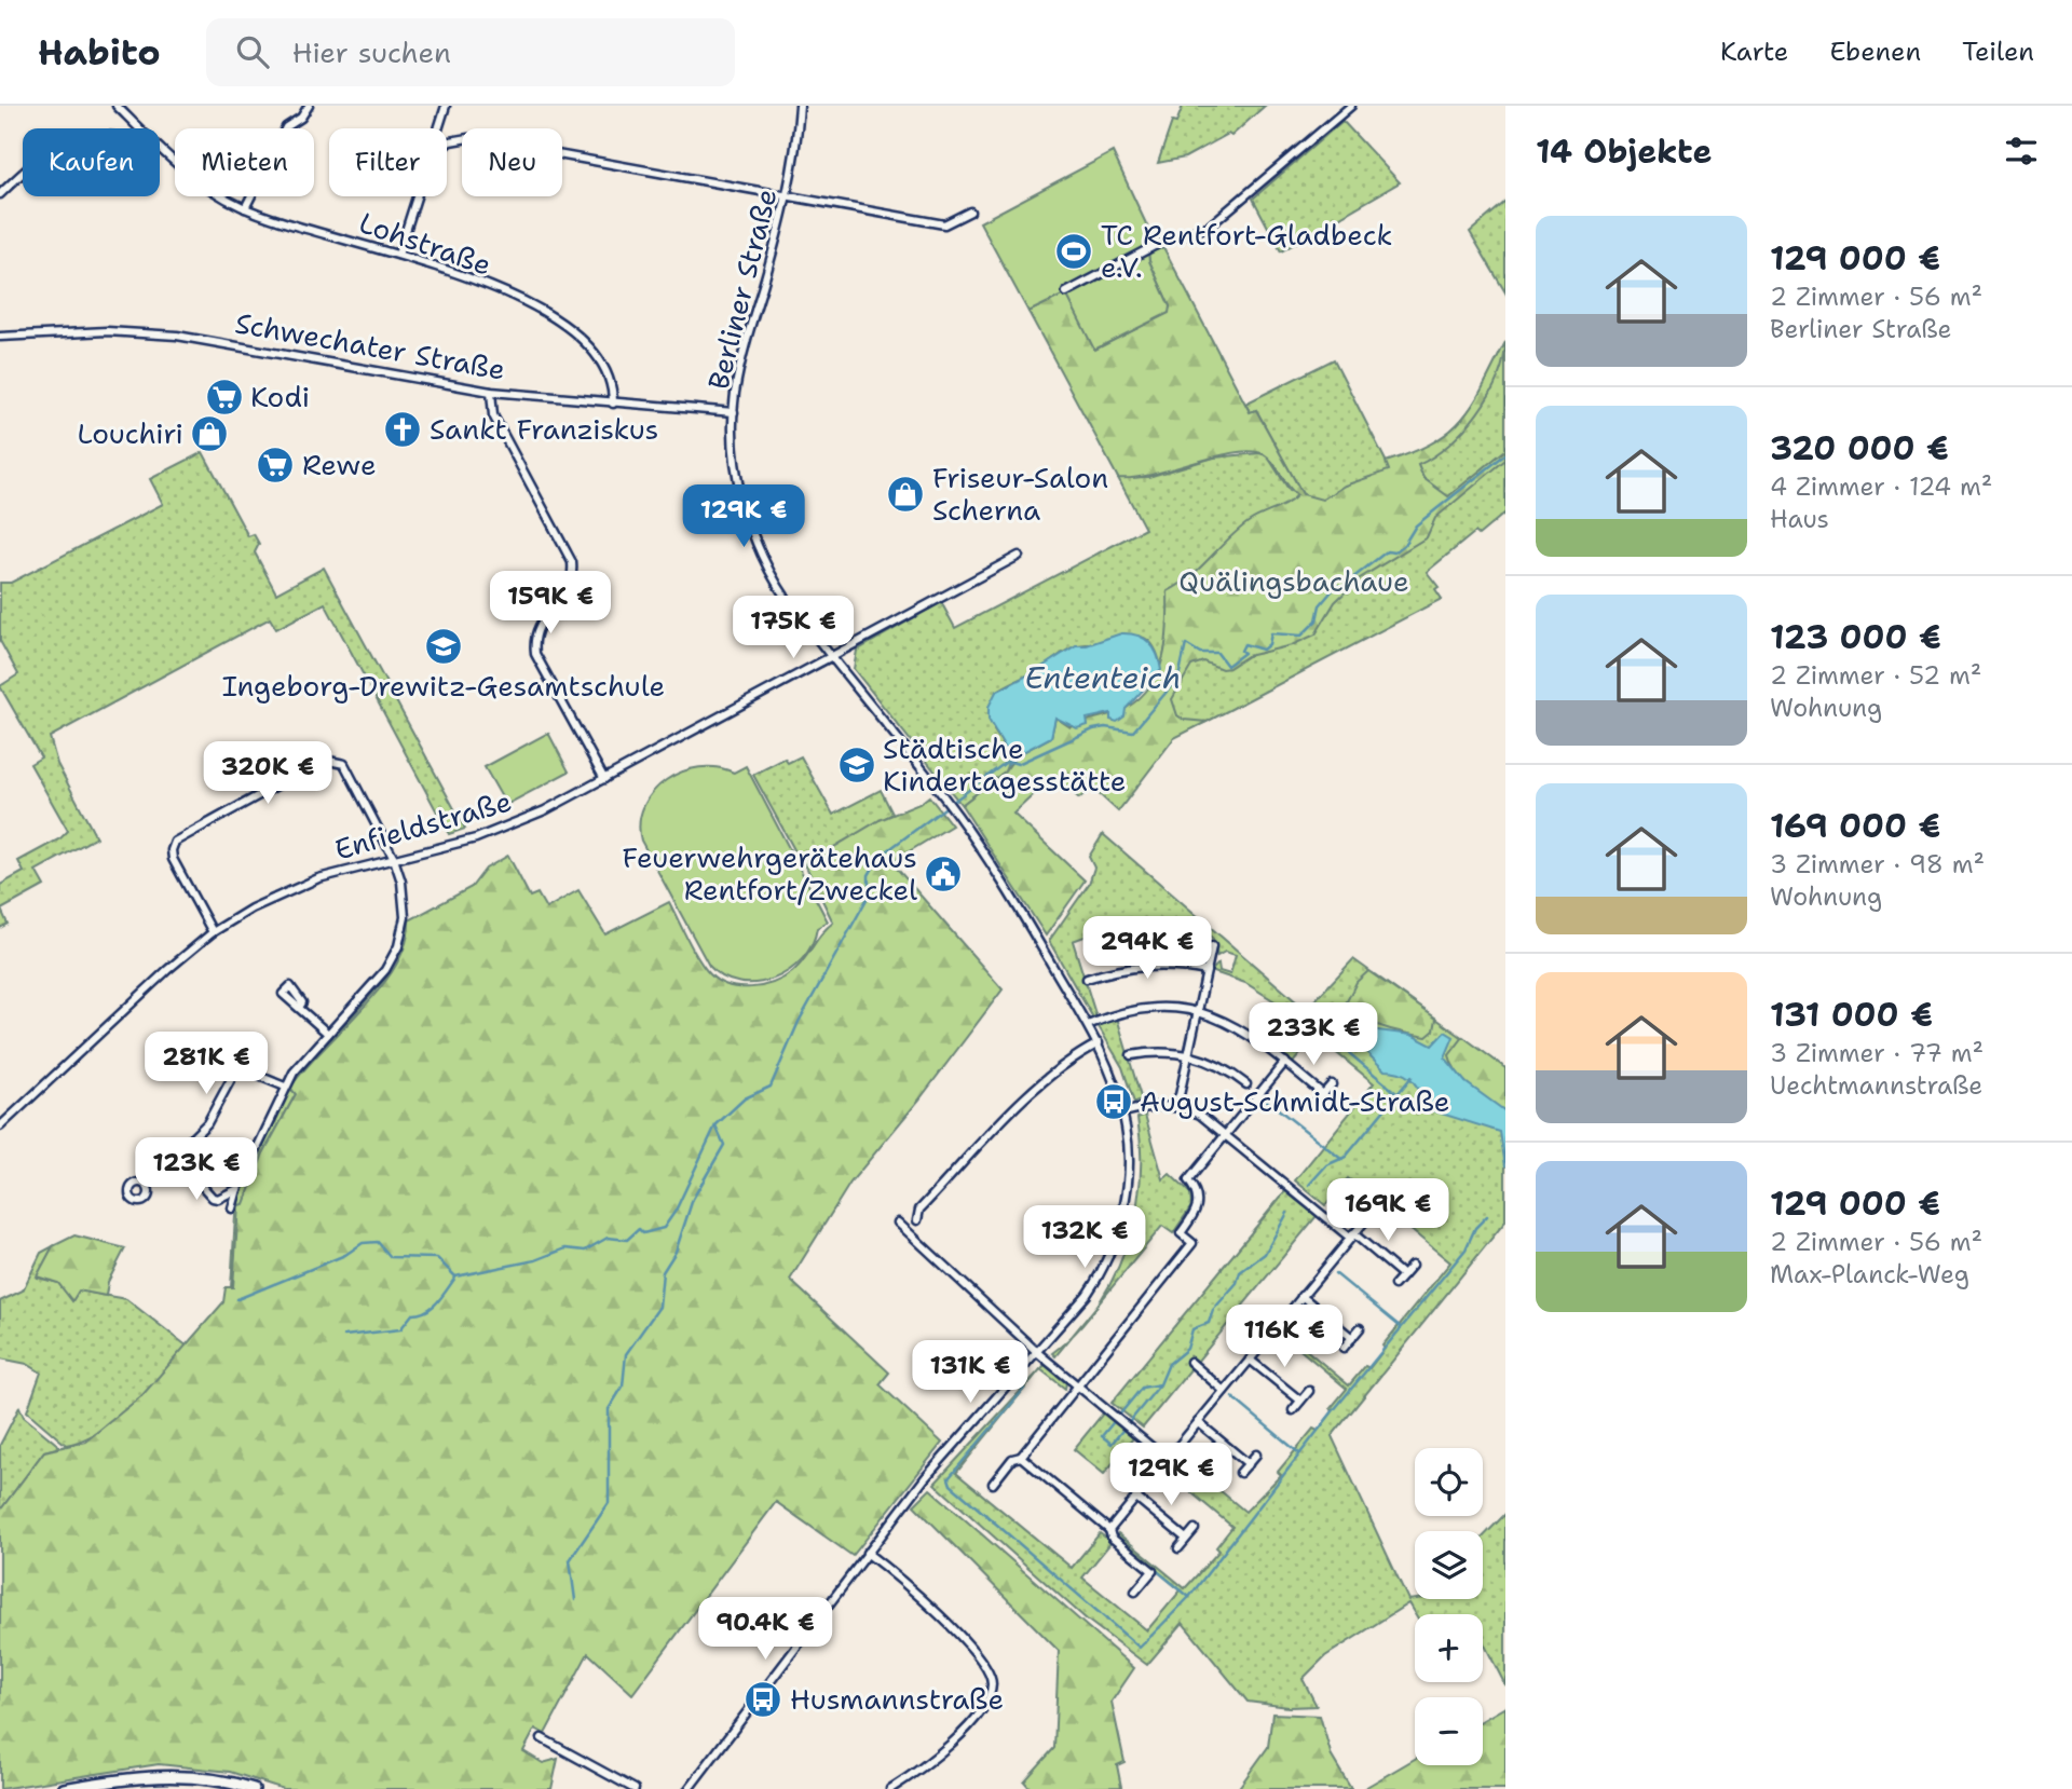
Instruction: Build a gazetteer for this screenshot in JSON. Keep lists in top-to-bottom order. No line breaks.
{"streets":{"street":["Lohstraße","Berliner Straße","Schwechater Straße","Enfieldstraße"]},"crossings":[["Lohstraße","Schwechater Straße"],["Berliner Straße","Schwechater Straße"],["Berliner Straße","Enfieldstraße"]],"water":["Ententeich"],"parks":["Quälingsbachaue"],"places":{"sports":["TC Rentfort-Gladbeck e.V."],"supermarket":["Kodi","Rewe"],"church":["Sankt Franziskus"],"shop":["Louchiri","Friseur-Salon Scherna"],"school or university":["Ingeborg-Drewitz-Gesamtschule","Städtische Kindertagesstätte"],"public building":["Feuerwehrgerätehaus Rentfort/Zweckel"],"bus stop":["August-Schmidt-Straße","Husmannstraße"]},"page":{"header":"Habito","search":"Hier suchen","nav":["Karte","Ebenen","Teilen"],"heading":"14 Objekte","chip":["Kaufen","Mieten","Filter","Neu"],"list":[{"name":"129 000 €","note":"2 Zimmer · 56 m² · Berliner Straße"},{"name":"320 000 €","note":"4 Zimmer · 124 m² · Haus"},{"name":"123 000 €","note":"2 Zimmer · 52 m² · Wohnung"},{"name":"169 000 €","note":"3 Zimmer · 98 m² · Wohnung"},{"name":"131 000 €","note":"3 Zimmer · 77 m² · Uechtmannstraße"},{"name":"129 000 €","note":"2 Zimmer · 56 m² · Max-Planck-Weg"}],"price":["129K €","159K €","175K €","320K €","294K €","233K €","281K €","123K €","169K €","132K €","116K €","131K €","129K €","90.4K €"],"map_buttons":["+","−"]}}
